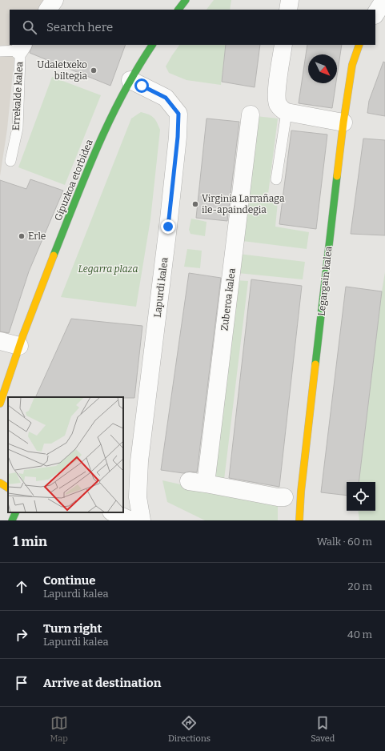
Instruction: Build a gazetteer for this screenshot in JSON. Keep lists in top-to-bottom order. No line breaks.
{"streets":{"street":["Gipuzkoa etorbidea","Legargain kalea","Lapurdi kalea","Zuberoa kalea"],"lane":["Errekalde kalea"]},"crossings":[["Gipuzkoa etorbidea","Lapurdi kalea"]],"parks":["Legarra plaza"],"places":["Udaletxeko biltegia","Virginia Larrañaga ile-apaindegia","Erle"],"north":"bottom right","page":{"search":"Search here","heading":["1 min","Walk · 60 m"],"list":[["Continue","Lapurdi kalea","20 m"],["Turn right","Lapurdi kalea","40 m"],"Arrive at destination"],"nav":["Map","Directions","Saved"]}}
